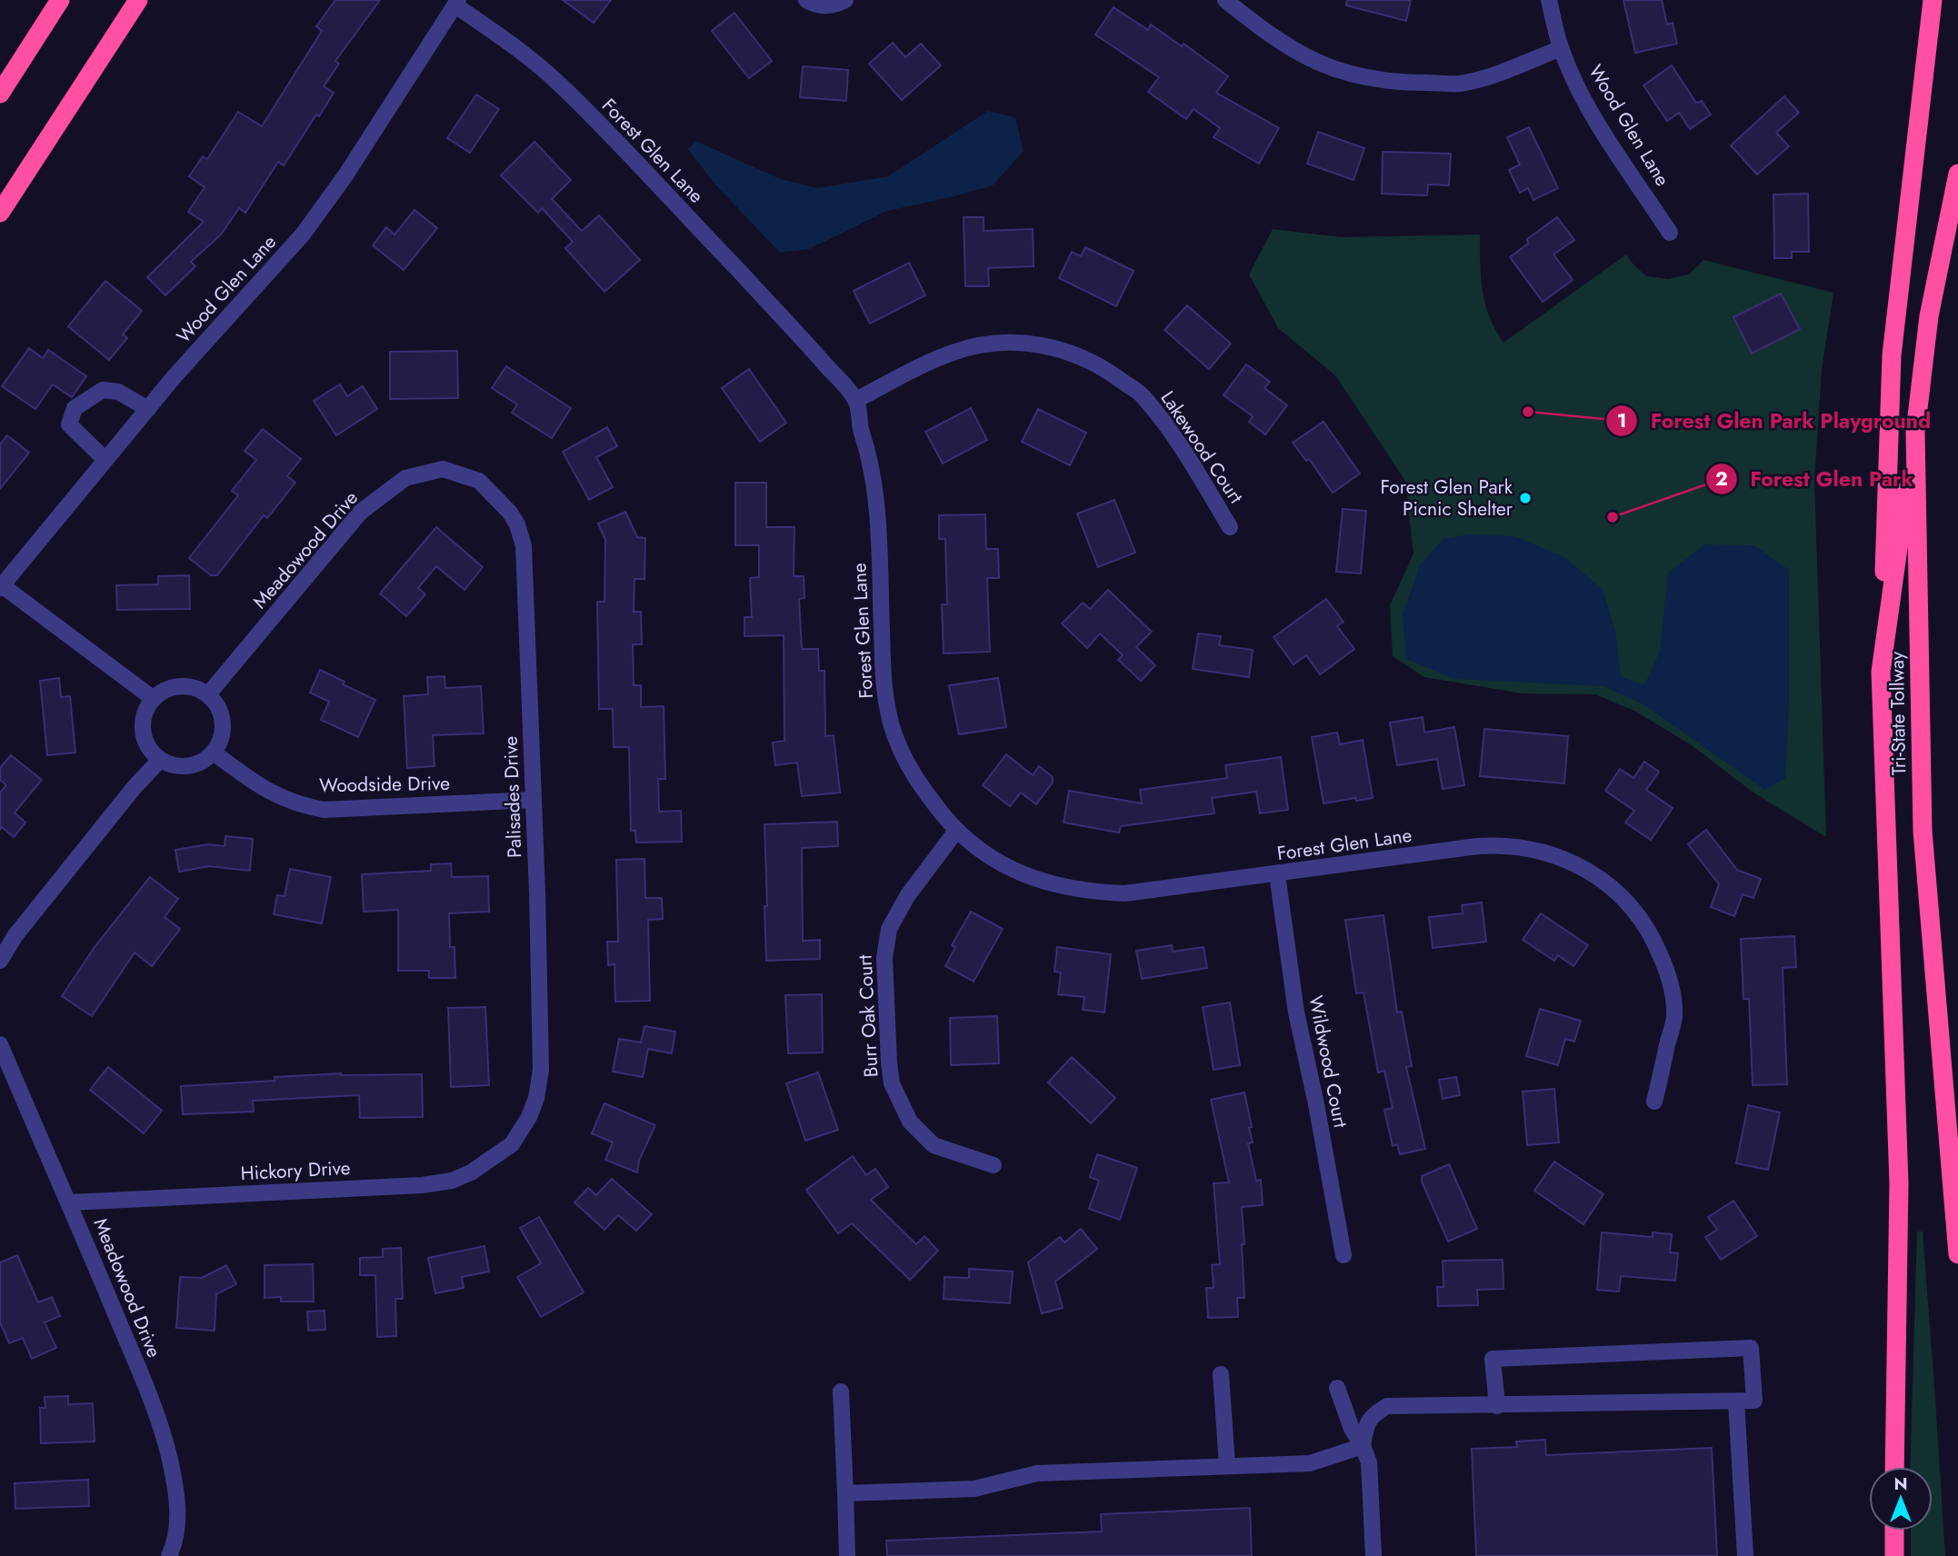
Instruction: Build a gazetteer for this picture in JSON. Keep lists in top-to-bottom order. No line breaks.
{"streets":{"highway":["Tri-State Tollway"],"street":["Wood Glen Lane","Forest Glen Lane","Lakewood Court","Meadowood Drive","Woodside Drive","Palisades Drive","Burr Oak Court","Wildwood Court","Hickory Drive"]},"crossings":[["Wood Glen Lane","Forest Glen Lane"],["Forest Glen Lane","Lakewood Court"],["Forest Glen Lane","Burr Oak Court"],["Forest Glen Lane","Wildwood Court"],["Meadowood Drive","Woodside Drive"],["Meadowood Drive","Palisades Drive"],["Meadowood Drive","Hickory Drive"],["Woodside Drive","Palisades Drive"],["Palisades Drive","Hickory Drive"]],"places":["Forest Glen Park Playground","Forest Glen Park Picnic Shelter","Forest Glen Park"],"north":"top"}
